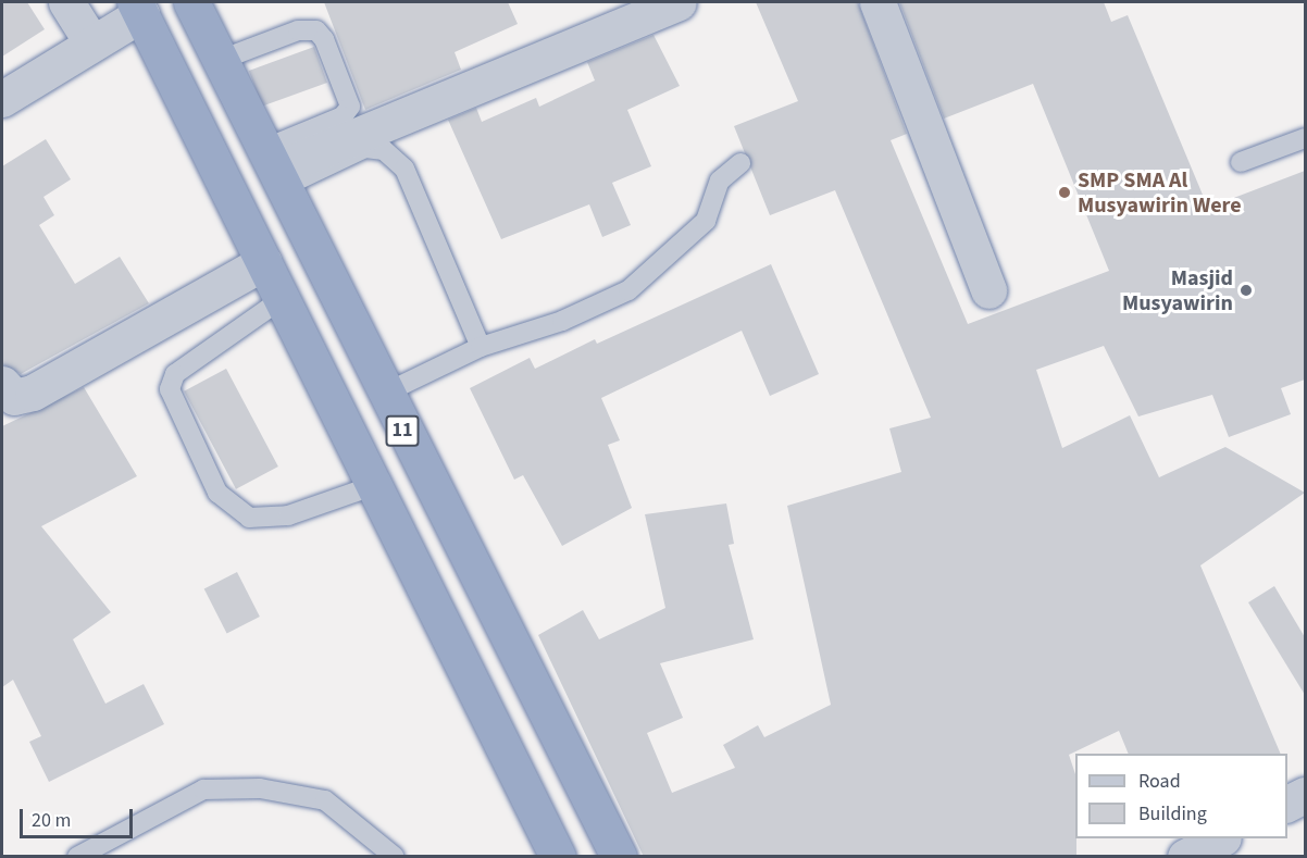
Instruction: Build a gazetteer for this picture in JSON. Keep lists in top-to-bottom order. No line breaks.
{"streets":{"highway":["11"]},"places":["SMP SMA Al Musyawirin Were","Masjid Musyawirin"],"legend":["Road","Building"],"scale_bar":"20 m"}
